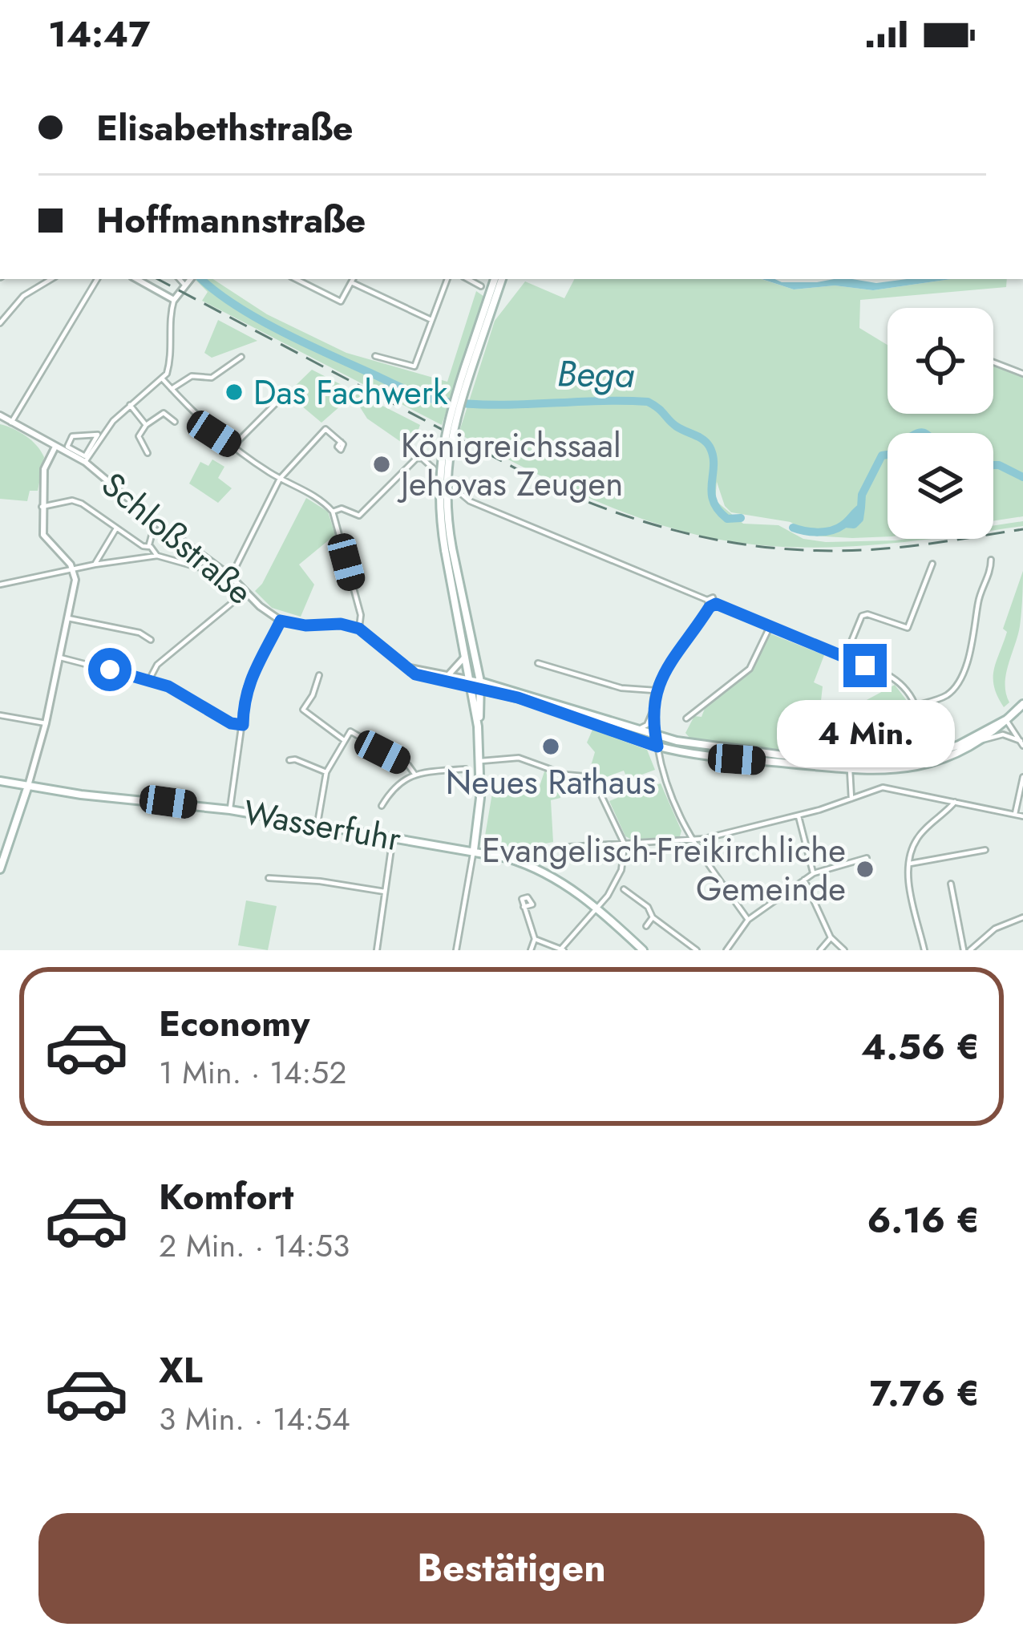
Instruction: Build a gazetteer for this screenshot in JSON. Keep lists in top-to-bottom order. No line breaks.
{"streets":{"main road":["Wasserfuhr"],"street":["Schloßstraße"]},"water":["Bega"],"places":["Das Fachwerk","Königreichssaal Jehovas Zeugen","Neues Rathaus","Evangelisch-Freikirchliche Gemeinde"],"page":{"status":"14:47","banner":["Elisabethstraße","Hoffmannstraße"],"bubble":"4 Min.","list":[{"name":"Economy","note":"1 Min. · 14:52","value":"4.56 €"},{"name":"Komfort","note":"2 Min. · 14:53","value":"6.16 €"},{"name":"XL","note":"3 Min. · 14:54","value":"7.76 €"}],"buttons":"Bestätigen"}}
